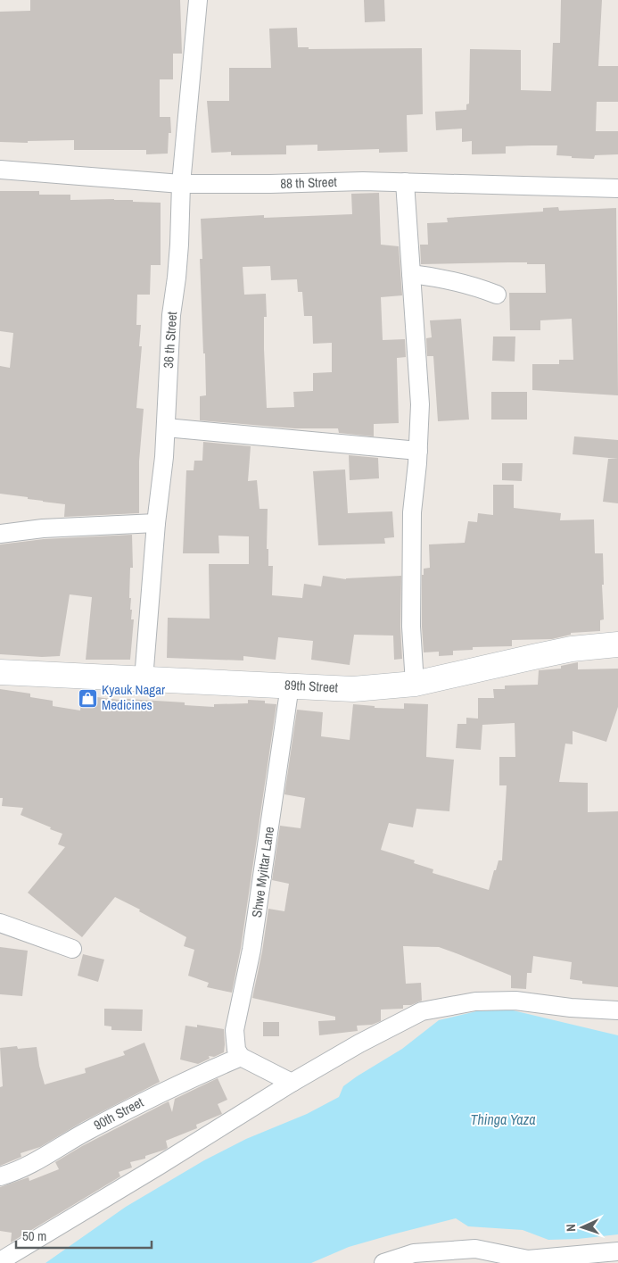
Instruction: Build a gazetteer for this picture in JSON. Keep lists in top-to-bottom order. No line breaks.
{"streets":{"main road":["89th Street"],"street":["88 th Street","36 th Street","Shwe Myittar Lane","90th Street"]},"crossings":[["88 th Street","36 th Street"],["36 th Street","89th Street"],["89th Street","Shwe Myittar Lane"],["Shwe Myittar Lane","90th Street"]],"water":["Thinga Yaza"],"places":{"shop":["Kyauk Nagar Medicines"]},"scale_bar":"50 m","north":"left"}
